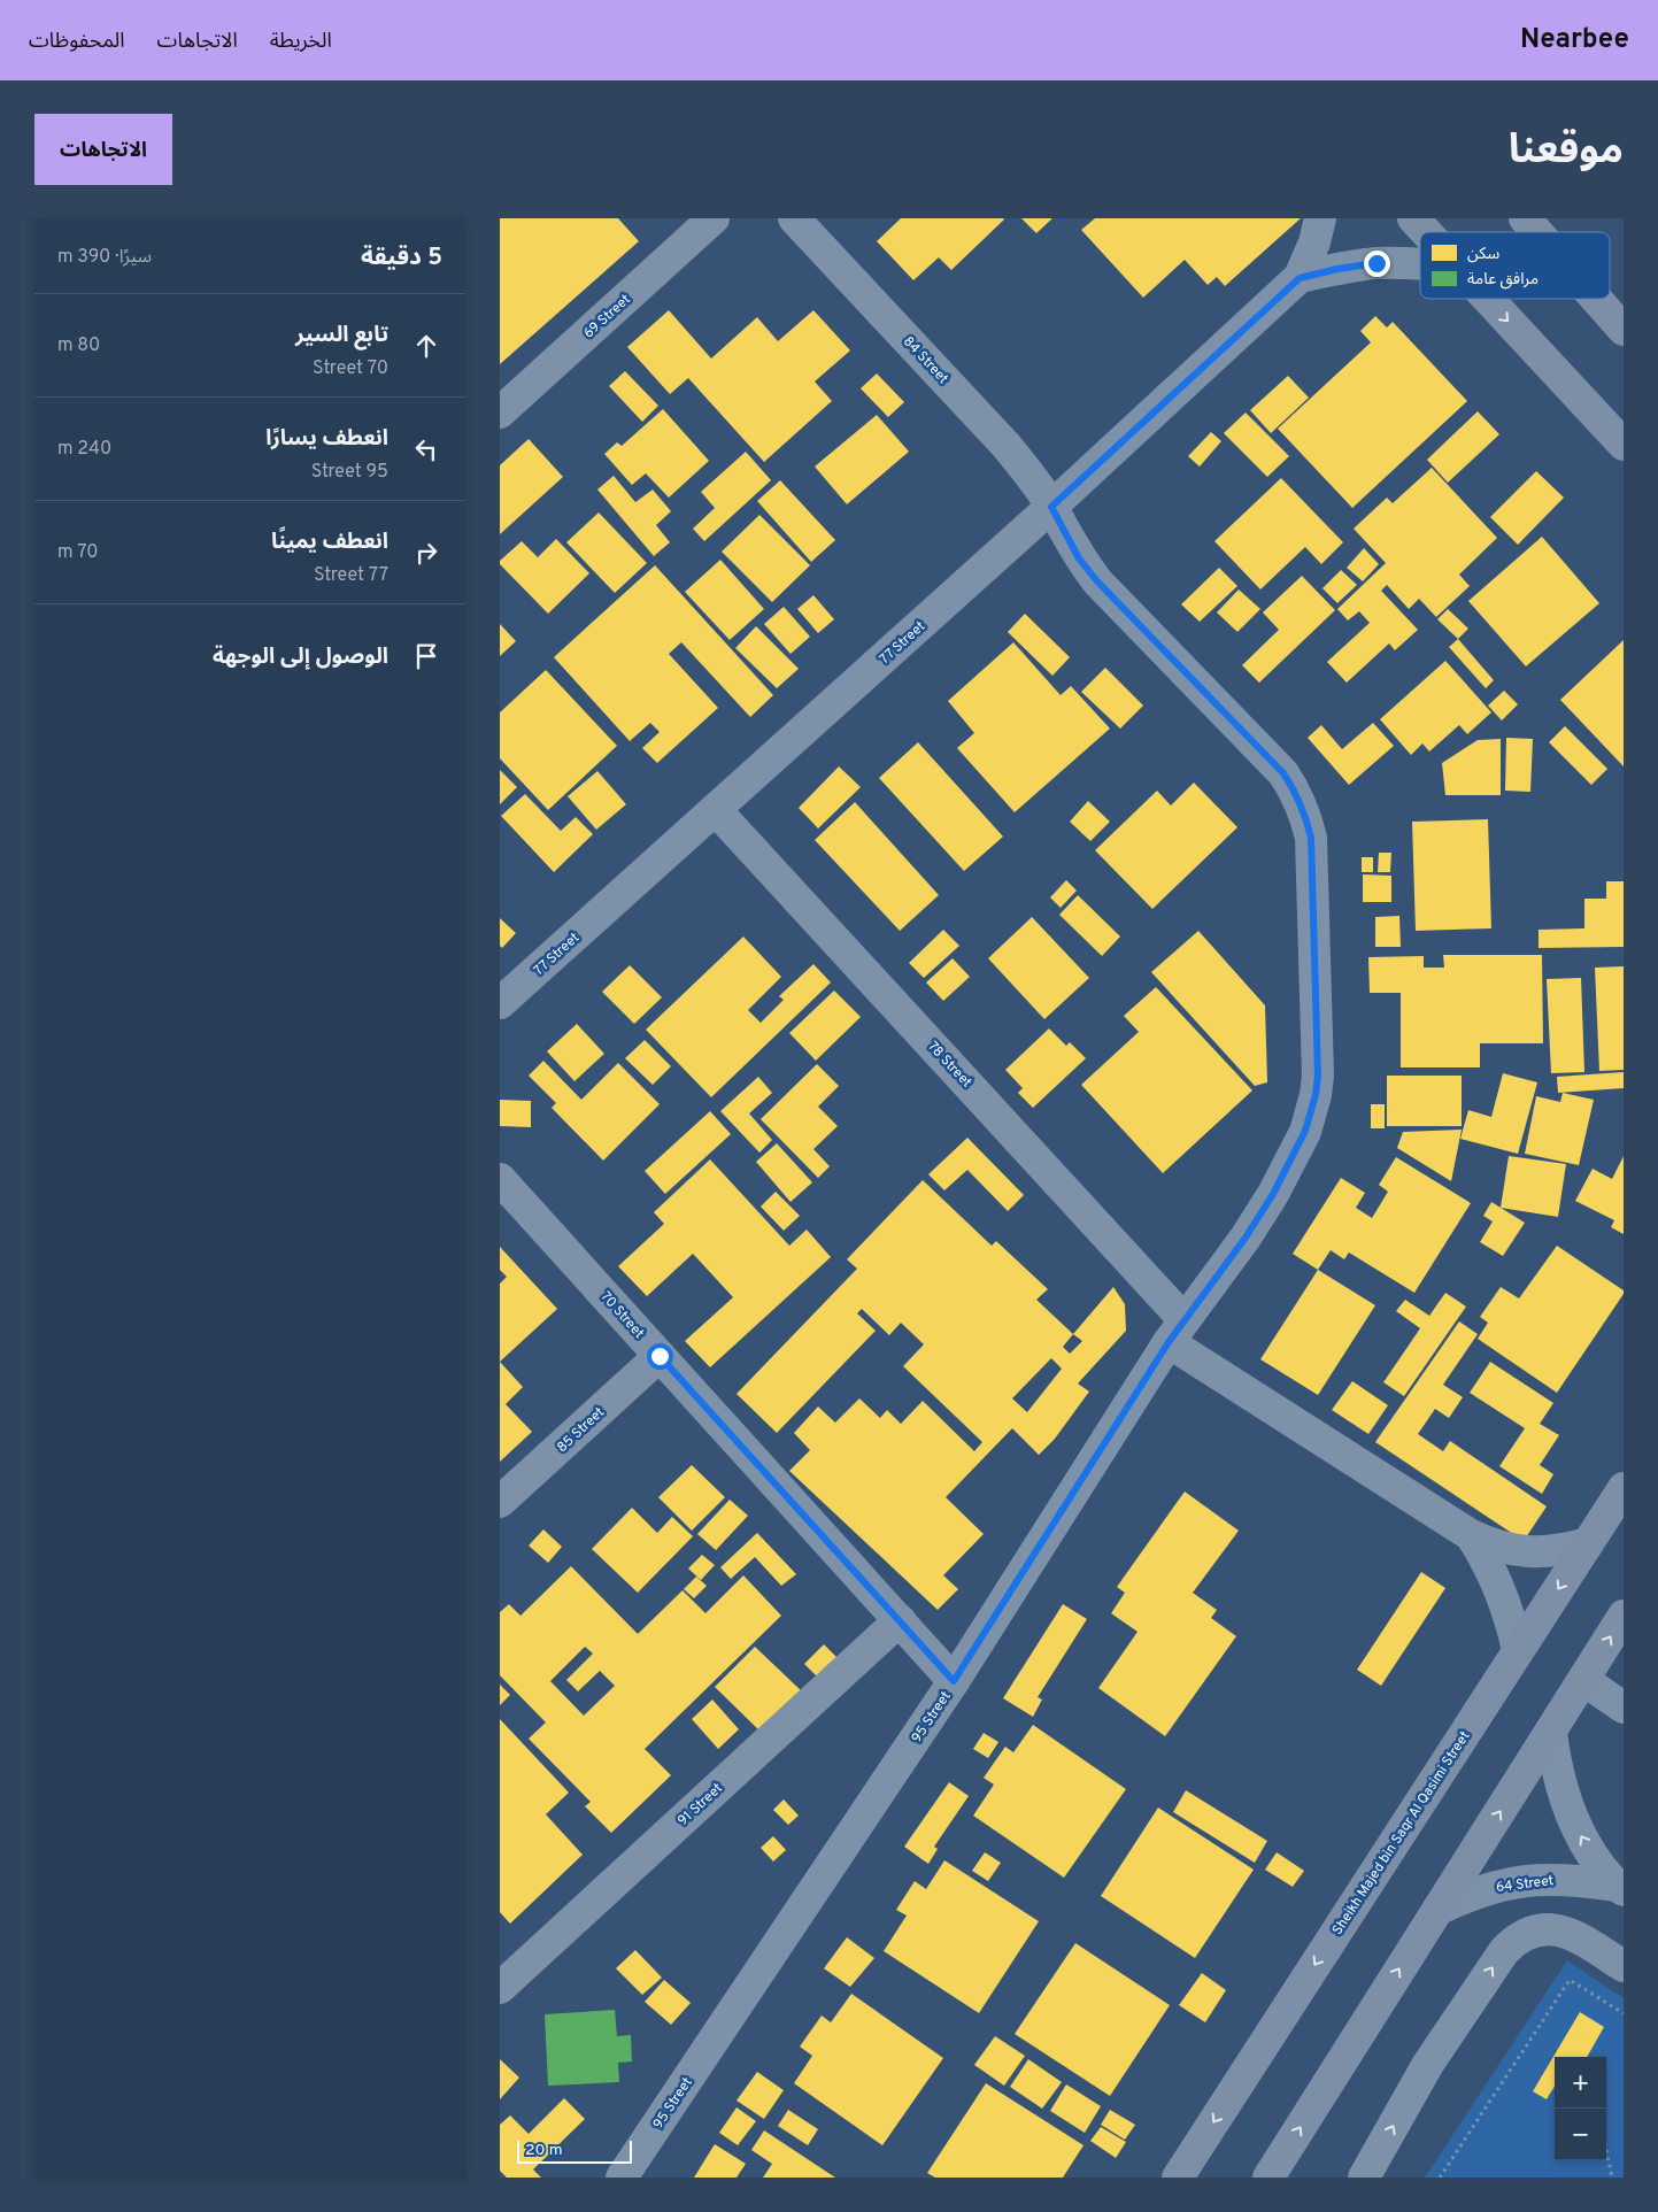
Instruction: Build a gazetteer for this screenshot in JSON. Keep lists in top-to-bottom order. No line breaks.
{"streets":{"main road":["Sheikh Majed bin Saqr Al Qasimi Street"],"street":["69 Street","84 Street","77 Street","78 Street","70 Street","85 Street","95 Street","91 Street","64 Street"]},"crossings":[["84 Street","77 Street"],["84 Street","95 Street"],["77 Street","78 Street"],["77 Street","95 Street"],["78 Street","95 Street"],["70 Street","85 Street"],["70 Street","95 Street"],["70 Street","91 Street"]],"one_way":["64 Street"],"legend":["سكن","مرافق عامة"],"scale_bar":"20 m","page":{"header":"Nearbee","nav":["الخريطة","الاتجاهات","المحفوظات"],"title":"موقعنا","buttons":"الاتجاهات","heading":["5 دقيقة","سيرًا · 390 m"],"list":[["تابع السير","70 Street","80 m"],["انعطف يسارًا","95 Street","240 m"],["انعطف يمينًا","77 Street","70 m"],"الوصول إلى الوجهة"],"map_buttons":["+","−"],"scale":"20 m"}}
